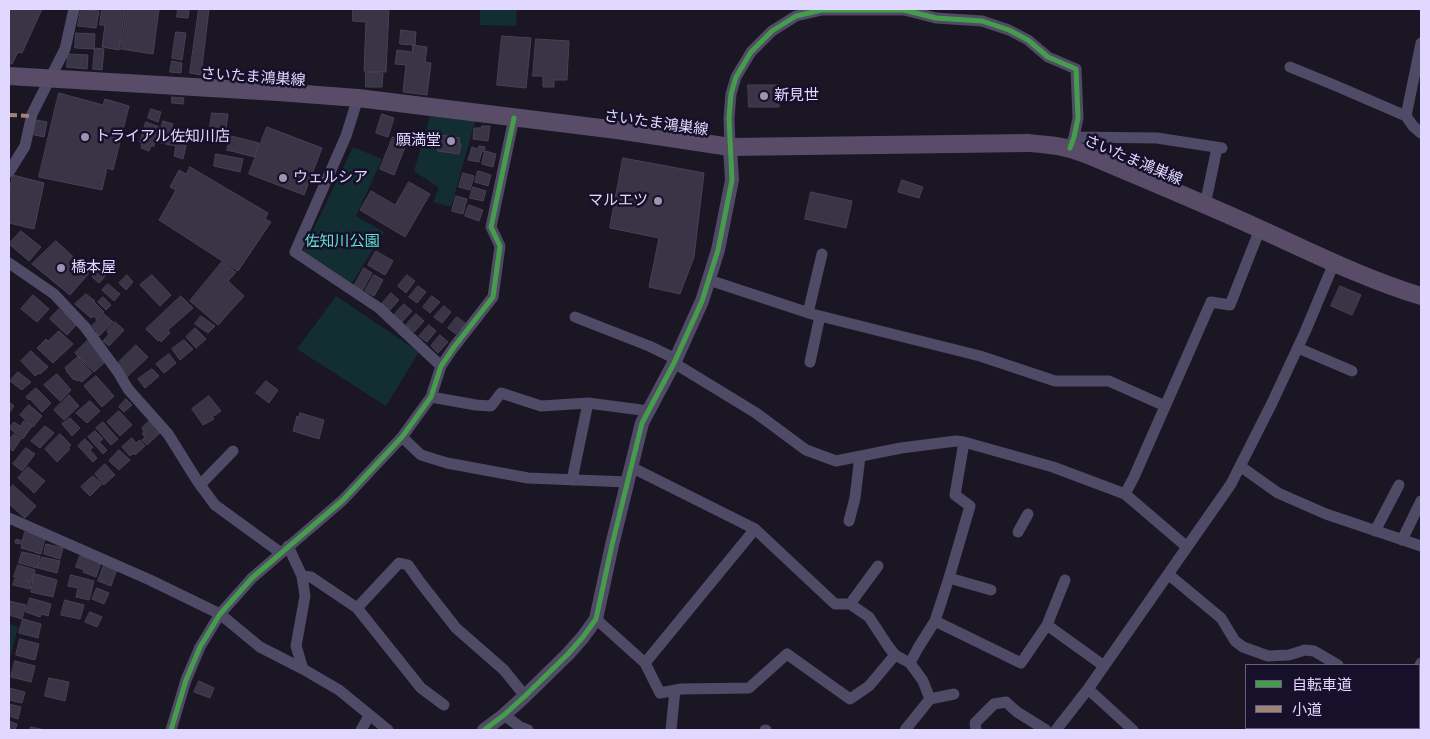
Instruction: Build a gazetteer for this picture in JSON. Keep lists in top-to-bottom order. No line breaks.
{"streets":{"main road":["さいたま鴻巣線"]},"parks":["佐知川公園"],"places":["新見世","トライアル佐知川店","願満堂","ウェルシア","マルエツ","橋本屋"],"legend":["自転車道","小道"]}
